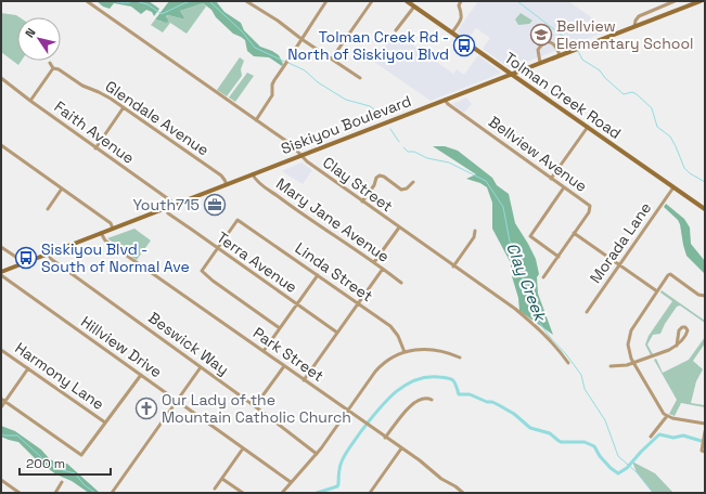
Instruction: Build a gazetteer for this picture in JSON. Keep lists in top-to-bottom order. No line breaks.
{"streets":{"main road":["Tolman Creek Road","Siskiyou Boulevard"],"street":["Glendale Avenue","Faith Avenue","Bellview Avenue","Clay Street","Mary Jane Avenue","Morada Lane","Terra Avenue","Linda Street","Beswick Way","Hillview Drive","Park Street","Harmony Lane"]},"crossings":[["Tolman Creek Road","Siskiyou Boulevard"],["Tolman Creek Road","Morada Lane"],["Glendale Avenue","Siskiyou Boulevard"],["Siskiyou Boulevard","Faith Avenue"],["Siskiyou Boulevard","Bellview Avenue"],["Siskiyou Boulevard","Clay Street"],["Siskiyou Boulevard","Mary Jane Avenue"],["Siskiyou Boulevard","Terra Avenue"],["Siskiyou Boulevard","Beswick Way"],["Siskiyou Boulevard","Park Street"],["Terra Avenue","Linda Street"]],"water":["Clay Creek"],"places":{"school or university":["Bellview Elementary School"],"bus stop":["Tolman Creek Rd - North of Siskiyou Blvd","Siskiyou Blvd - South of Normal Ave"],"office":["Youth715"],"church":["Our Lady of the Mountain Catholic Church"]},"scale_bar":"200 m","north":"top left"}
